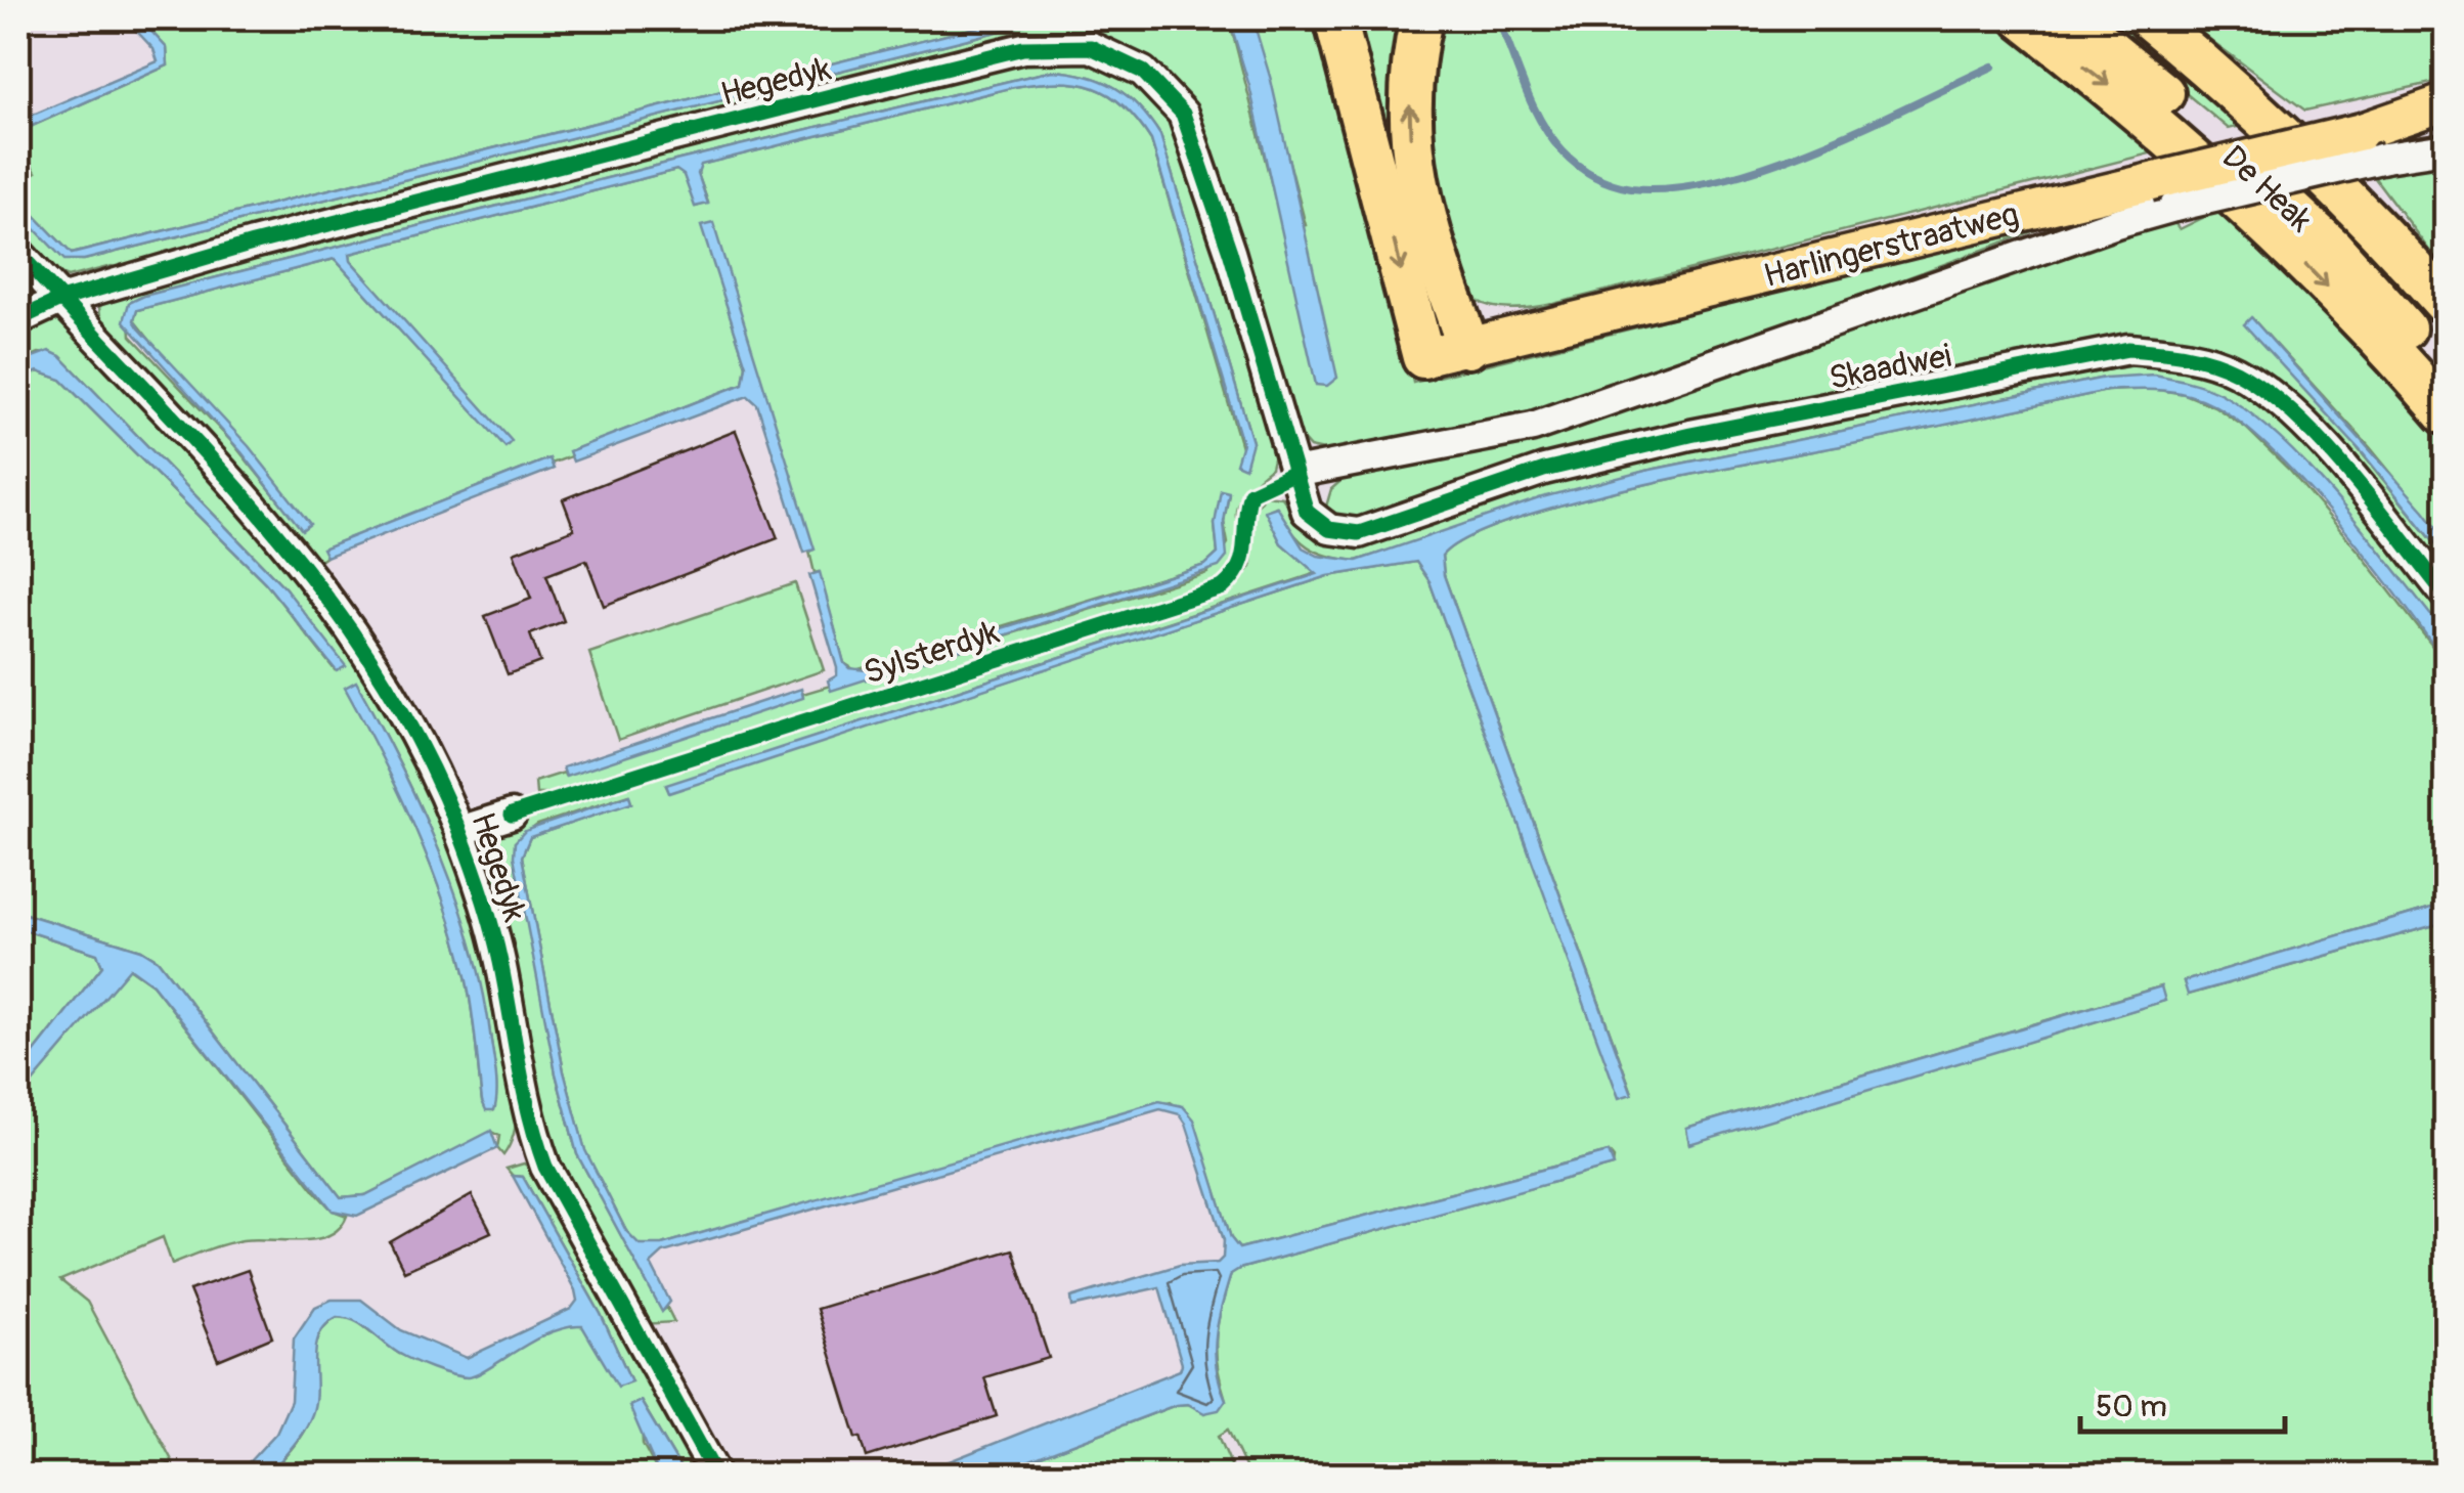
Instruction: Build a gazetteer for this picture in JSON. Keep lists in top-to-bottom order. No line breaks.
{"streets":{"highway":["De Heak"],"main road":["Harlingerstraatweg"],"street":["Hegedyk","Skaadwei"],"cycle path":["Sylsterdyk"]},"crossings":[["Hegedyk","Skaadwei"]],"scale_bar":"50 m"}
